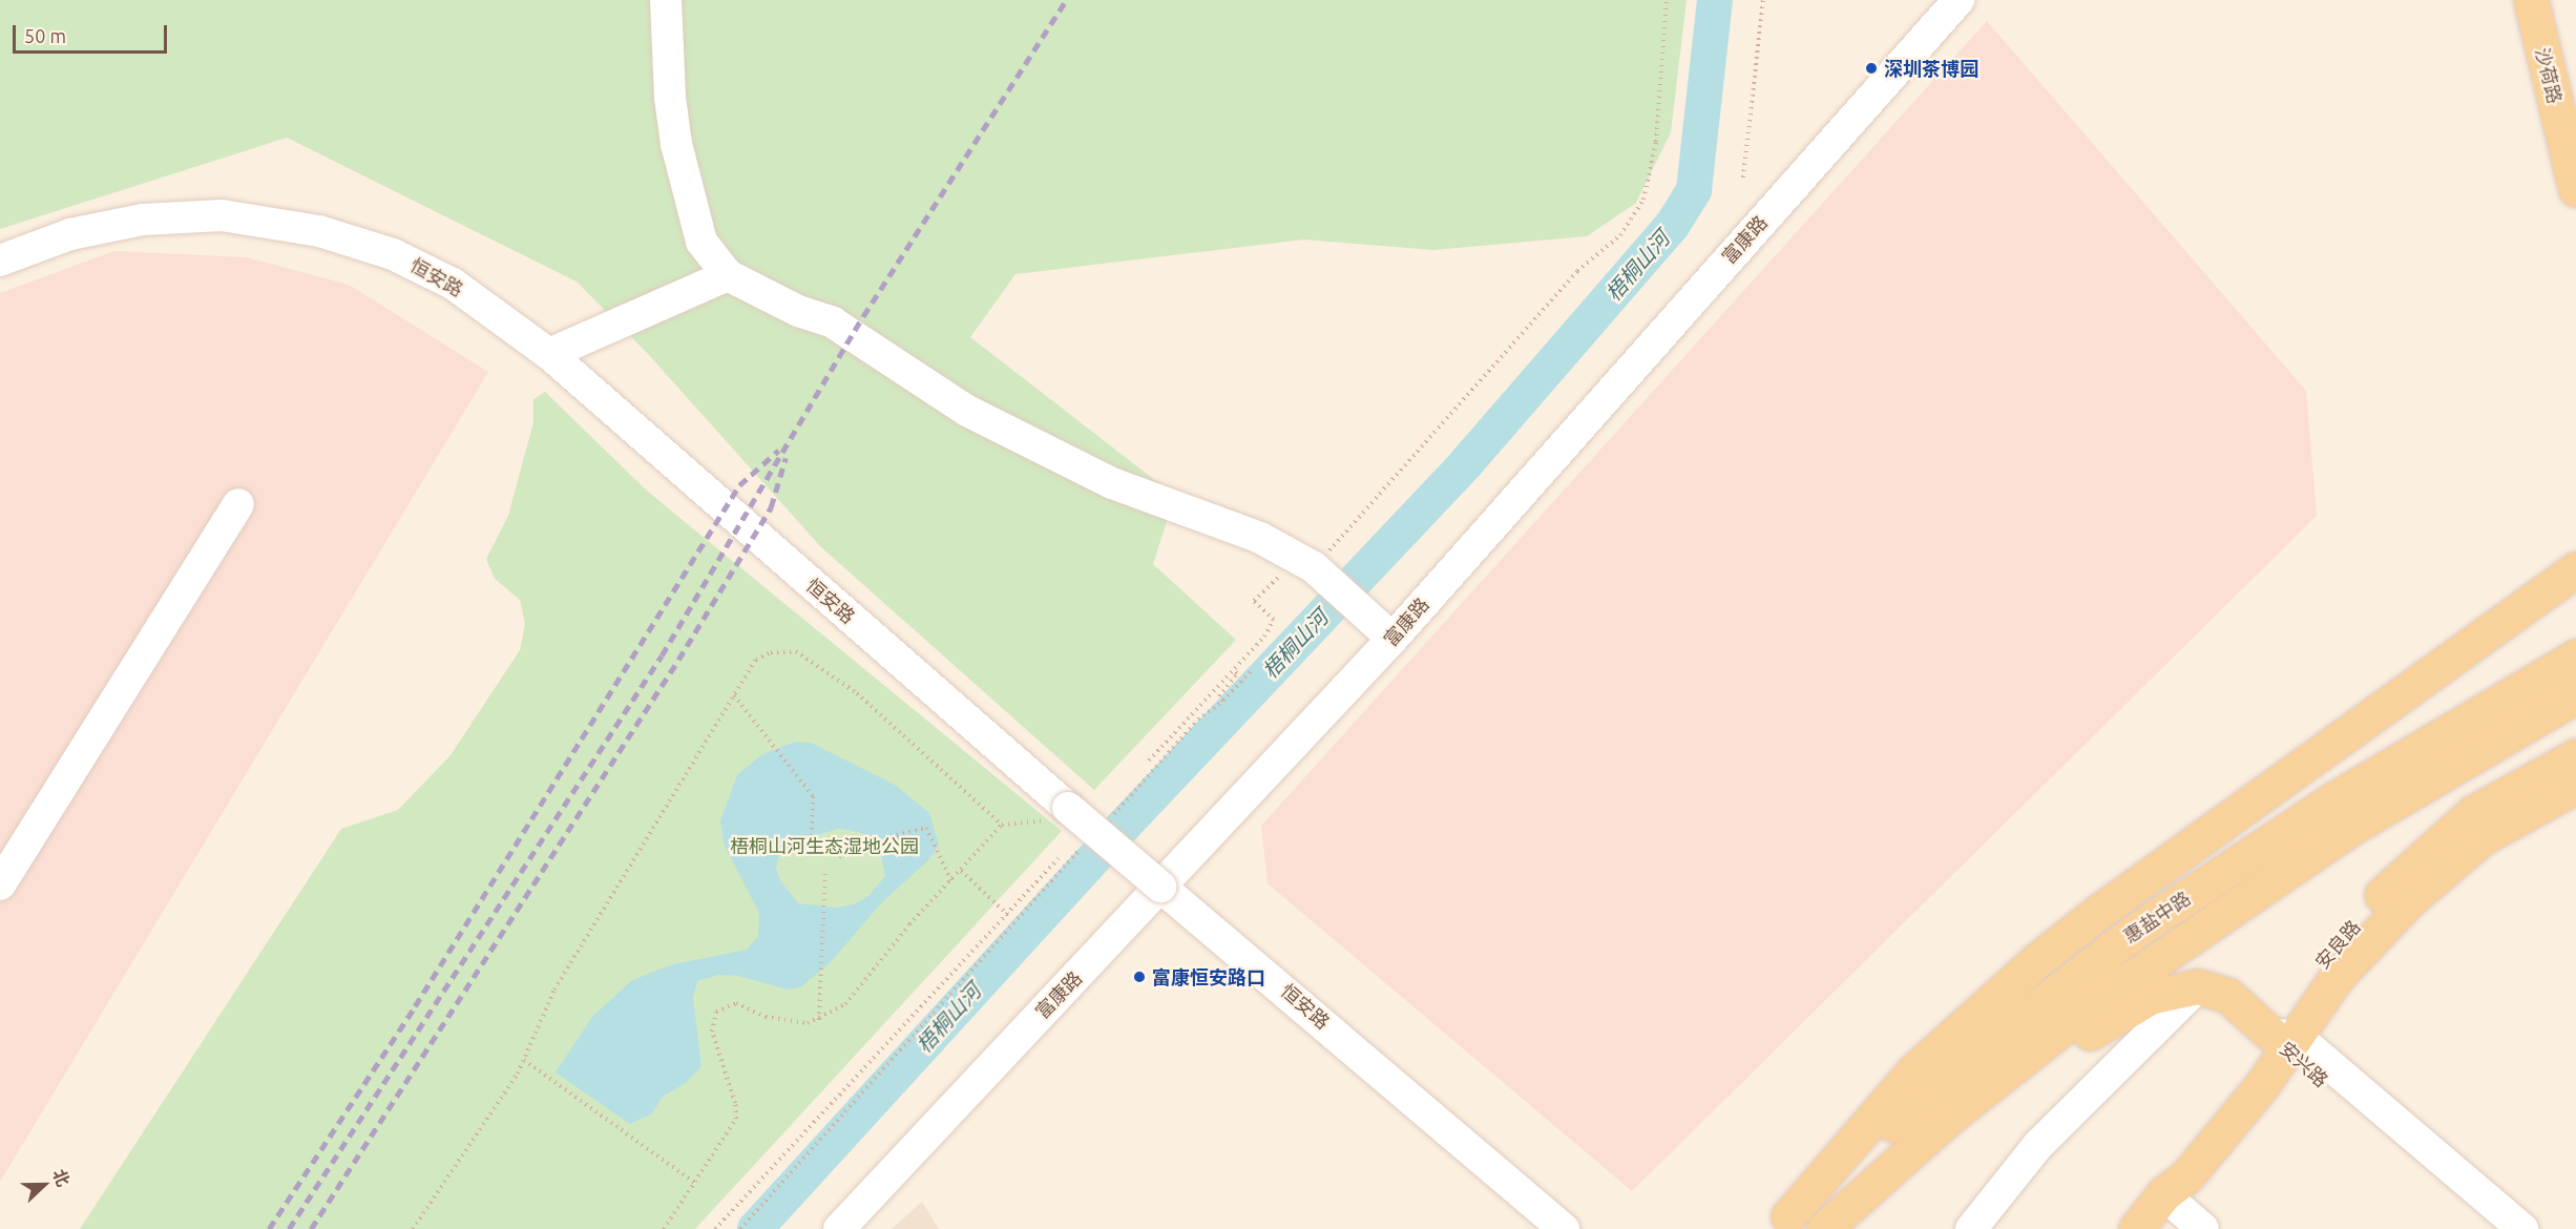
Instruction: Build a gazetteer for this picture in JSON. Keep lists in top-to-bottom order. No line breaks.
{"streets":{"main road":["沙荷路","惠盐中路","安良路"],"street":["富康路","恒安路","安兴路"]},"crossings":[["富康路","恒安路"],["安良路","安兴路"]],"water":["梧桐山河"],"parks":["梧桐山河生态湿地公园"],"places":["深圳茶博园","富康恒安路口"],"scale_bar":"50 m","north":"right"}
